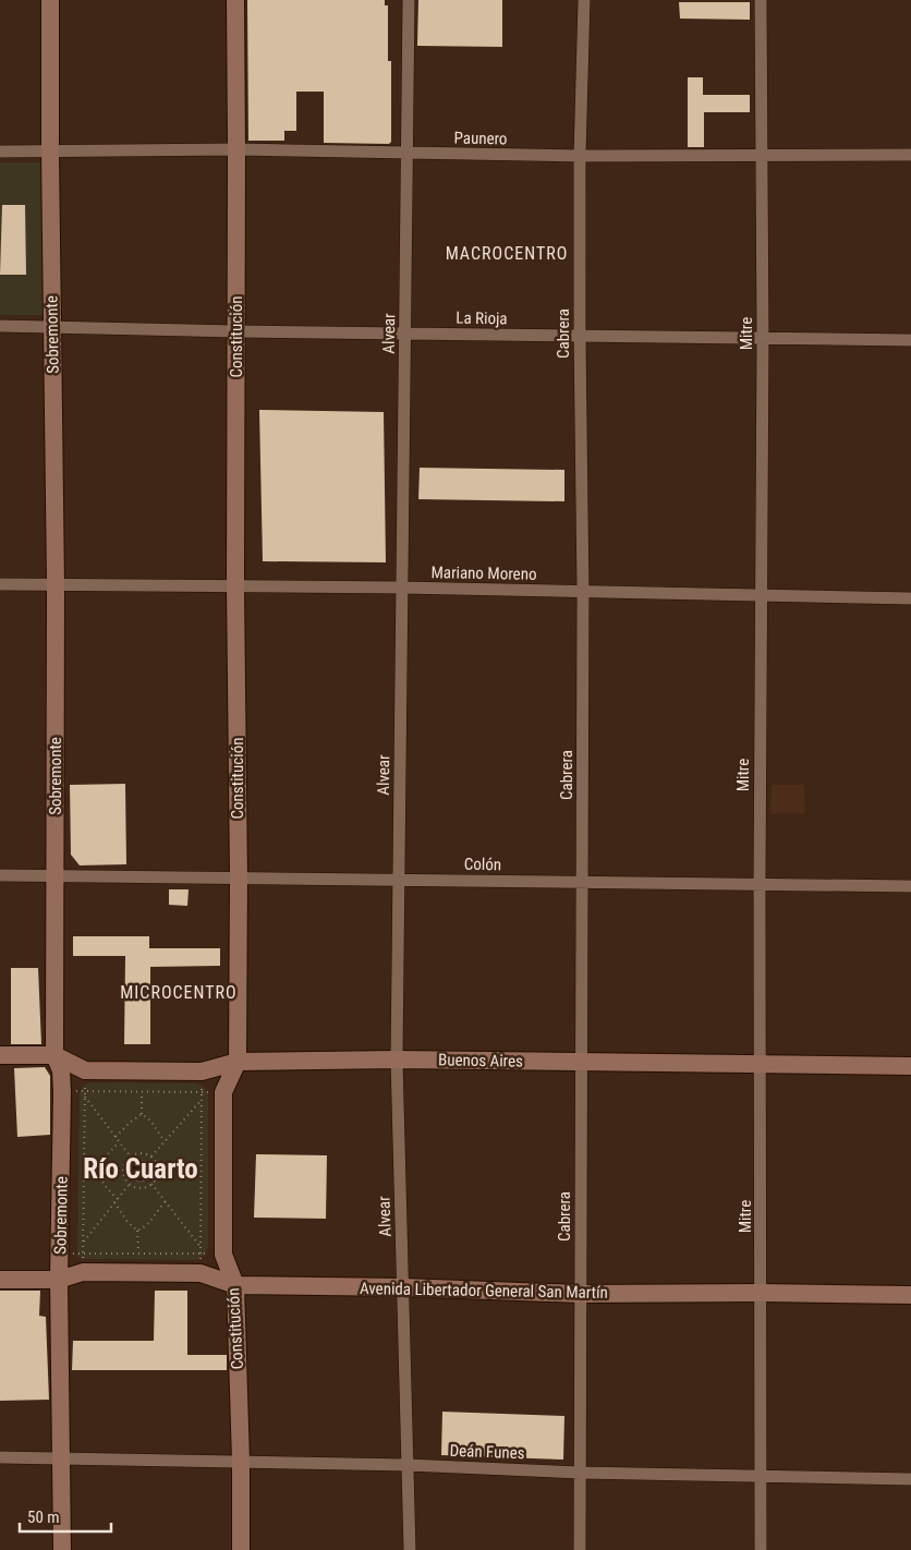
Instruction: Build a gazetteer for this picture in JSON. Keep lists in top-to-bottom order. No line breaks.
{"streets":{"main road":["Sobremonte","Constitución","Buenos Aires","Avenida Libertador General San Martín"],"street":["Paunero","La Rioja","Alvear","Cabrera","Mitre","Mariano Moreno","Colón","Deán Funes"]},"crossings":[["Paunero","Alvear"],["Paunero","Cabrera"],["Paunero","Mitre"],["Paunero","Sobremonte"],["Paunero","Constitución"],["La Rioja","Alvear"],["La Rioja","Cabrera"],["La Rioja","Mitre"],["La Rioja","Sobremonte"],["La Rioja","Constitución"],["Alvear","Mariano Moreno"],["Alvear","Colón"],["Alvear","Buenos Aires"],["Alvear","Avenida Libertador General San Martín"],["Alvear","Deán Funes"],["Cabrera","Mariano Moreno"],["Cabrera","Colón"],["Cabrera","Buenos Aires"],["Cabrera","Avenida Libertador General San Martín"],["Cabrera","Deán Funes"],["Mitre","Mariano Moreno"],["Mitre","Colón"],["Mitre","Buenos Aires"],["Mitre","Avenida Libertador General San Martín"],["Mitre","Deán Funes"],["Sobremonte","Mariano Moreno"],["Sobremonte","Colón"],["Sobremonte","Buenos Aires"],["Sobremonte","Avenida Libertador General San Martín"],["Sobremonte","Deán Funes"],["Constitución","Mariano Moreno"],["Constitución","Colón"],["Constitución","Buenos Aires"],["Constitución","Avenida Libertador General San Martín"],["Constitución","Deán Funes"]],"districts":["MACROCENTRO","MICROCENTRO","Río Cuarto"],"scale_bar":"50 m"}
